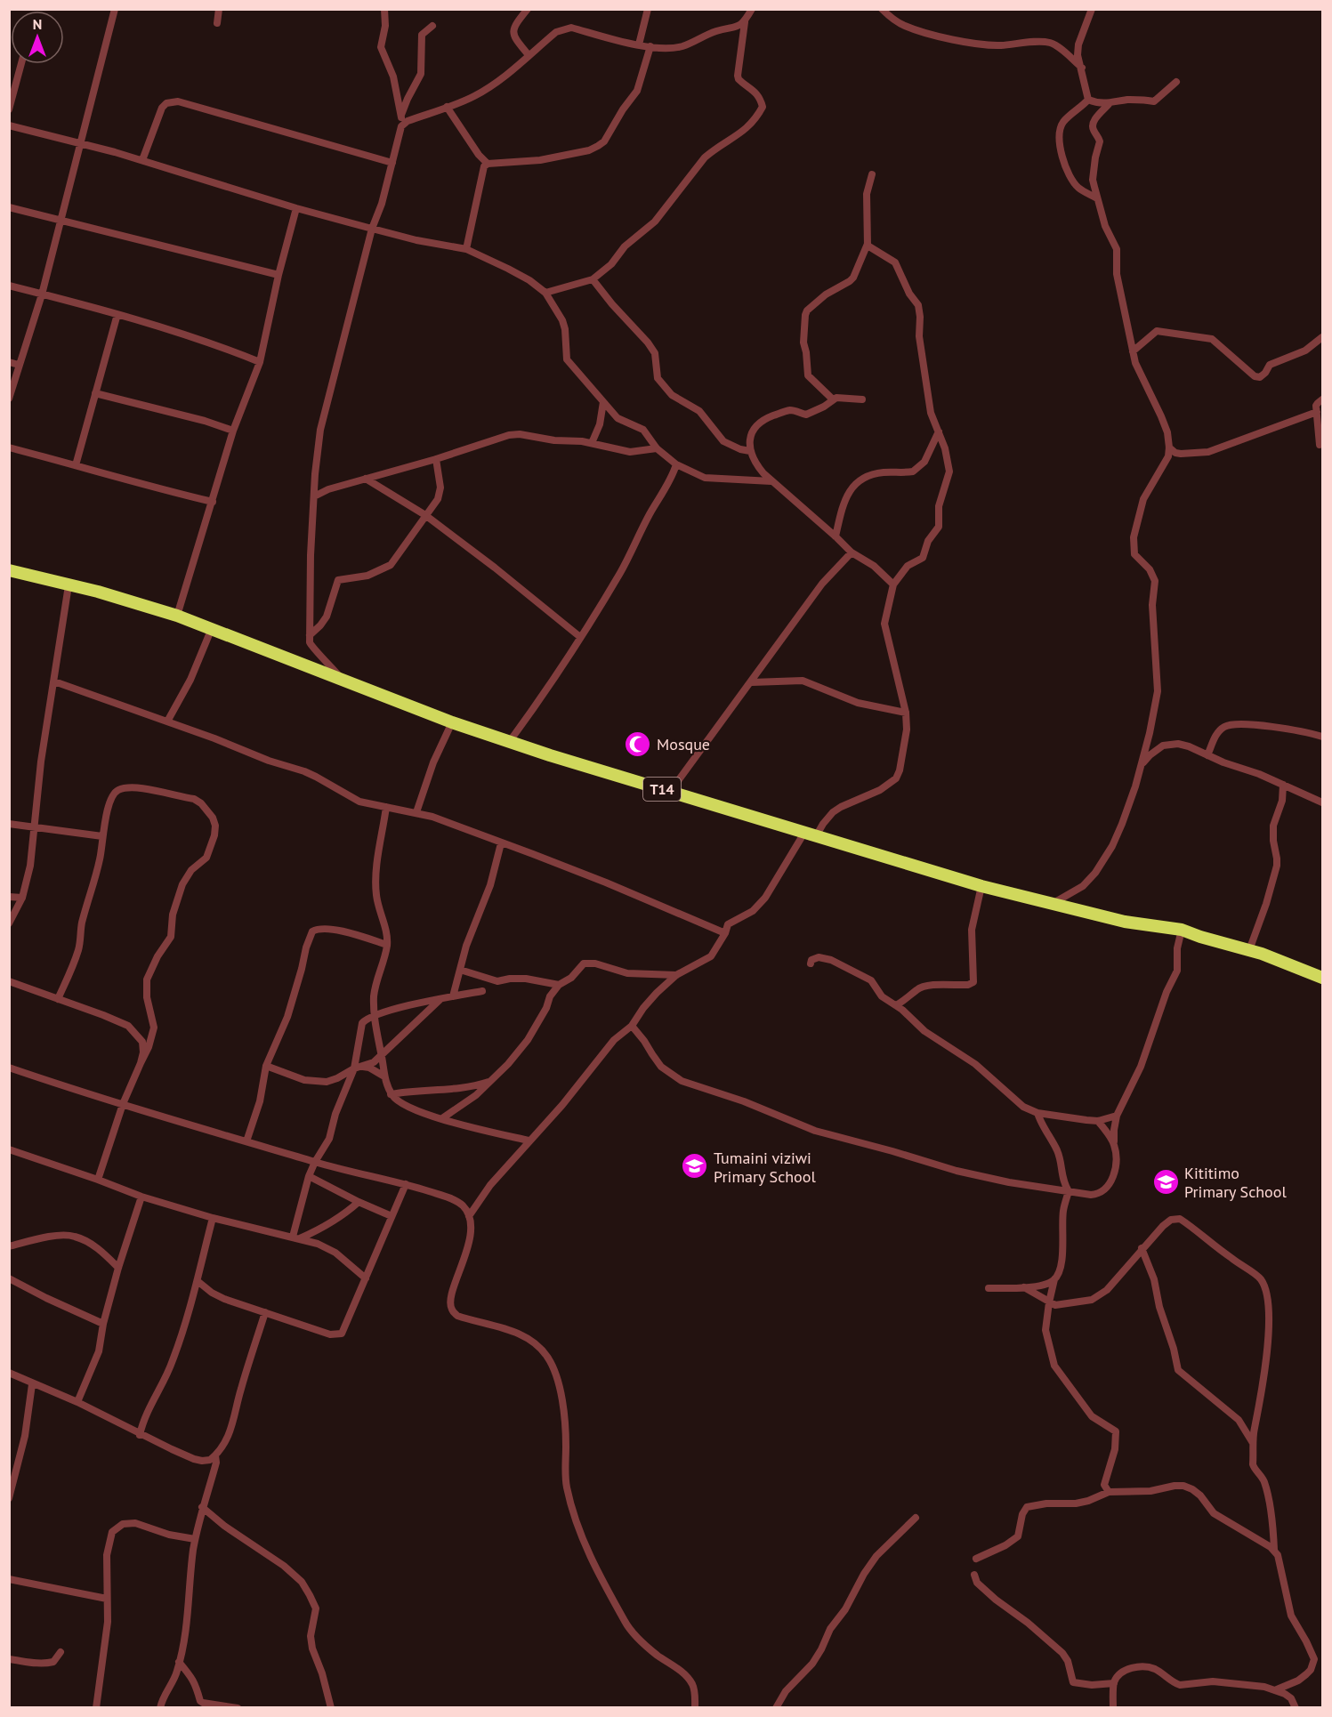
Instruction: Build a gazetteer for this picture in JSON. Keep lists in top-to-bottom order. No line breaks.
{"streets":{"highway":["T14"]},"places":{"mosque":["Mosque"],"school or university":["Tumaini viziwi Primary School","Kititimo Primary School"]},"north":"top"}
